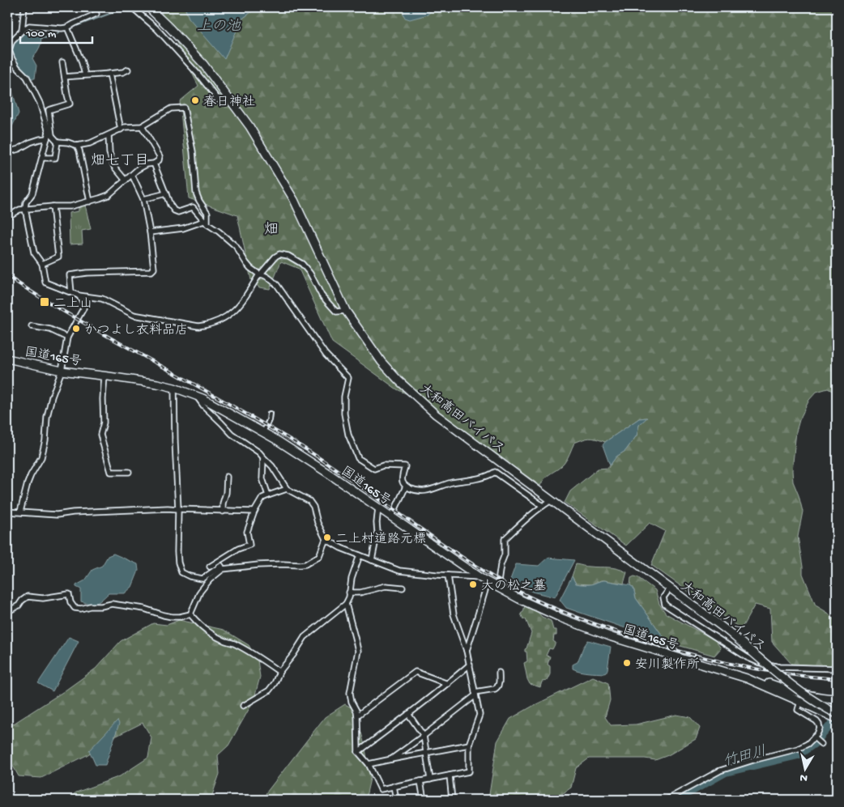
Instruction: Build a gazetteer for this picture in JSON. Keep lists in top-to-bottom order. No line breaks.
{"streets":{"highway":["国道165号","大和高田バイパス"]},"districts":["畑七丁目","畑"],"water":["上の池","竹田川"],"places":{"other":["春日神社","かつよし衣料品店","二上村道路元標","大の松之墓","安川製作所"],"transit":["二上山"]},"scale_bar":"100 m","north":"bottom"}
